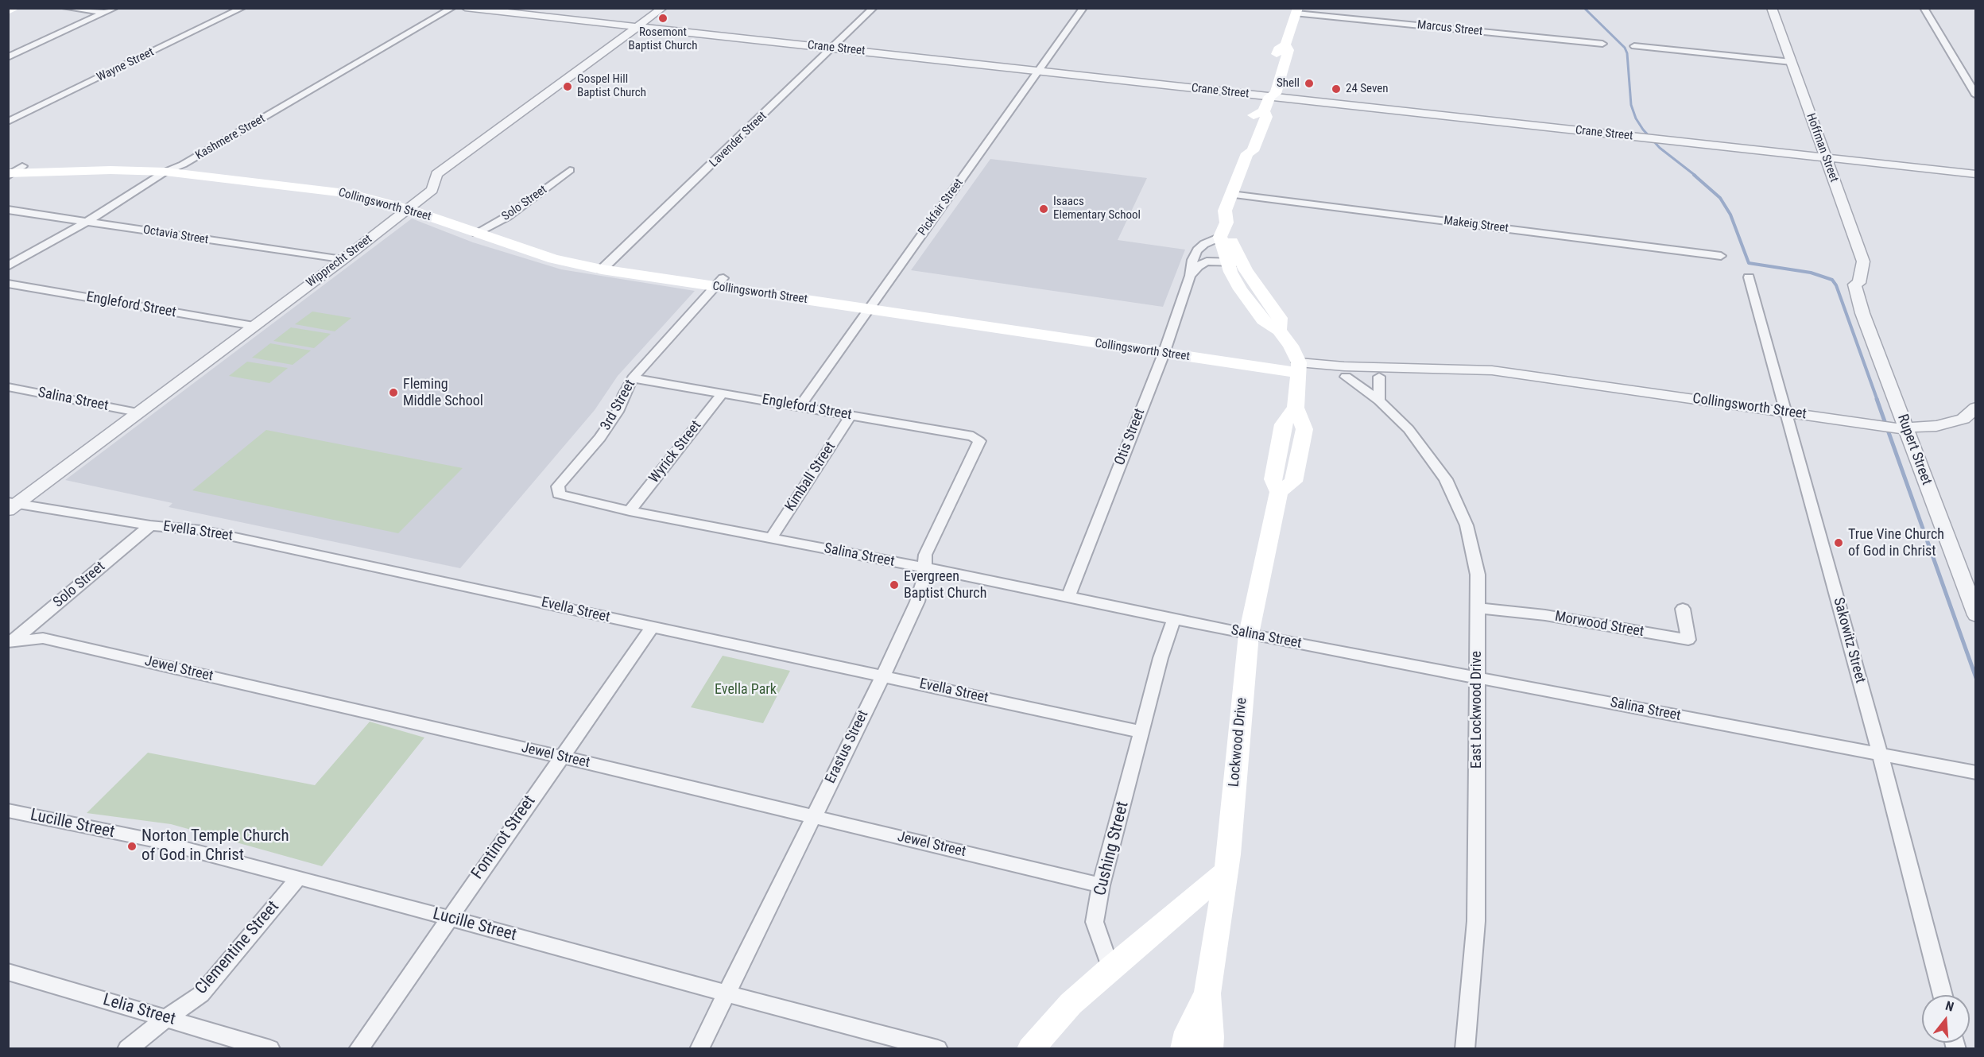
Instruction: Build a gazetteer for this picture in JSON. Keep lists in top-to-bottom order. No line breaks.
{"streets":{"main road":["Collingsworth Street","Lockwood Drive"],"street":["Marcus Street","Crane Street","Wayne Street","Kashmere Street","Lavender Street","Hoffman Street","Solo Street","Pickfair Street","Makeig Street","Octavia Street","Wipprecht Street","Engleford Street","Salina Street","3rd Street","Otis Street","Rupert Street","Wyrick Street","Kimball Street","Evella Street","Morwood Street","Sakowitz Street","Jewel Street","East Lockwood Drive","Erastus Street","Lucille Street","Fontinot Street","Cushing Street","Clementine Street","Lelia Street"]},"crossings":[["Crane Street","Lavender Street"],["Crane Street","Hoffman Street"],["Crane Street","Pickfair Street"],["Crane Street","Wipprecht Street"],["Kashmere Street","Collingsworth Street"],["Kashmere Street","Octavia Street"],["Lavender Street","Collingsworth Street"],["Hoffman Street","Rupert Street"],["Solo Street","Collingsworth Street"],["Solo Street","Evella Street"],["Solo Street","Jewel Street"],["Collingsworth Street","Pickfair Street"],["Collingsworth Street","Wipprecht Street"],["Collingsworth Street","3rd Street"],["Collingsworth Street","Otis Street"],["Collingsworth Street","Rupert Street"],["Collingsworth Street","Sakowitz Street"],["Collingsworth Street","East Lockwood Drive"],["Collingsworth Street","Lockwood Drive"],["Pickfair Street","Engleford Street"],["Octavia Street","Wipprecht Street"],["Wipprecht Street","Engleford Street"],["Wipprecht Street","Salina Street"],["Wipprecht Street","Evella Street"],["Engleford Street","3rd Street"],["Engleford Street","Wyrick Street"],["Engleford Street","Kimball Street"],["Engleford Street","Erastus Street"],["Salina Street","3rd Street"],["Salina Street","Otis Street"],["Salina Street","Wyrick Street"],["Salina Street","Kimball Street"],["Salina Street","Sakowitz Street"],["Salina Street","East Lockwood Drive"],["Salina Street","Lockwood Drive"],["Salina Street","Erastus Street"],["Salina Street","Cushing Street"],["Evella Street","Erastus Street"],["Evella Street","Fontinot Street"],["Evella Street","Cushing Street"],["Morwood Street","East Lockwood Drive"],["Jewel Street","Erastus Street"],["Jewel Street","Fontinot Street"],["Jewel Street","Cushing Street"],["Erastus Street","Lucille Street"],["Lucille Street","Fontinot Street"],["Lucille Street","Clementine Street"],["Clementine Street","Lelia Street"]],"parks":["Evella Park"],"places":["Rosemont Baptist Church","Shell","Gospel Hill Baptist Church","24 Seven","Isaacs Elementary School","Fleming Middle School","True Vine Church of God in Christ","Evergreen Baptist Church","Norton Temple Church of God in Christ"],"north":"top"}
